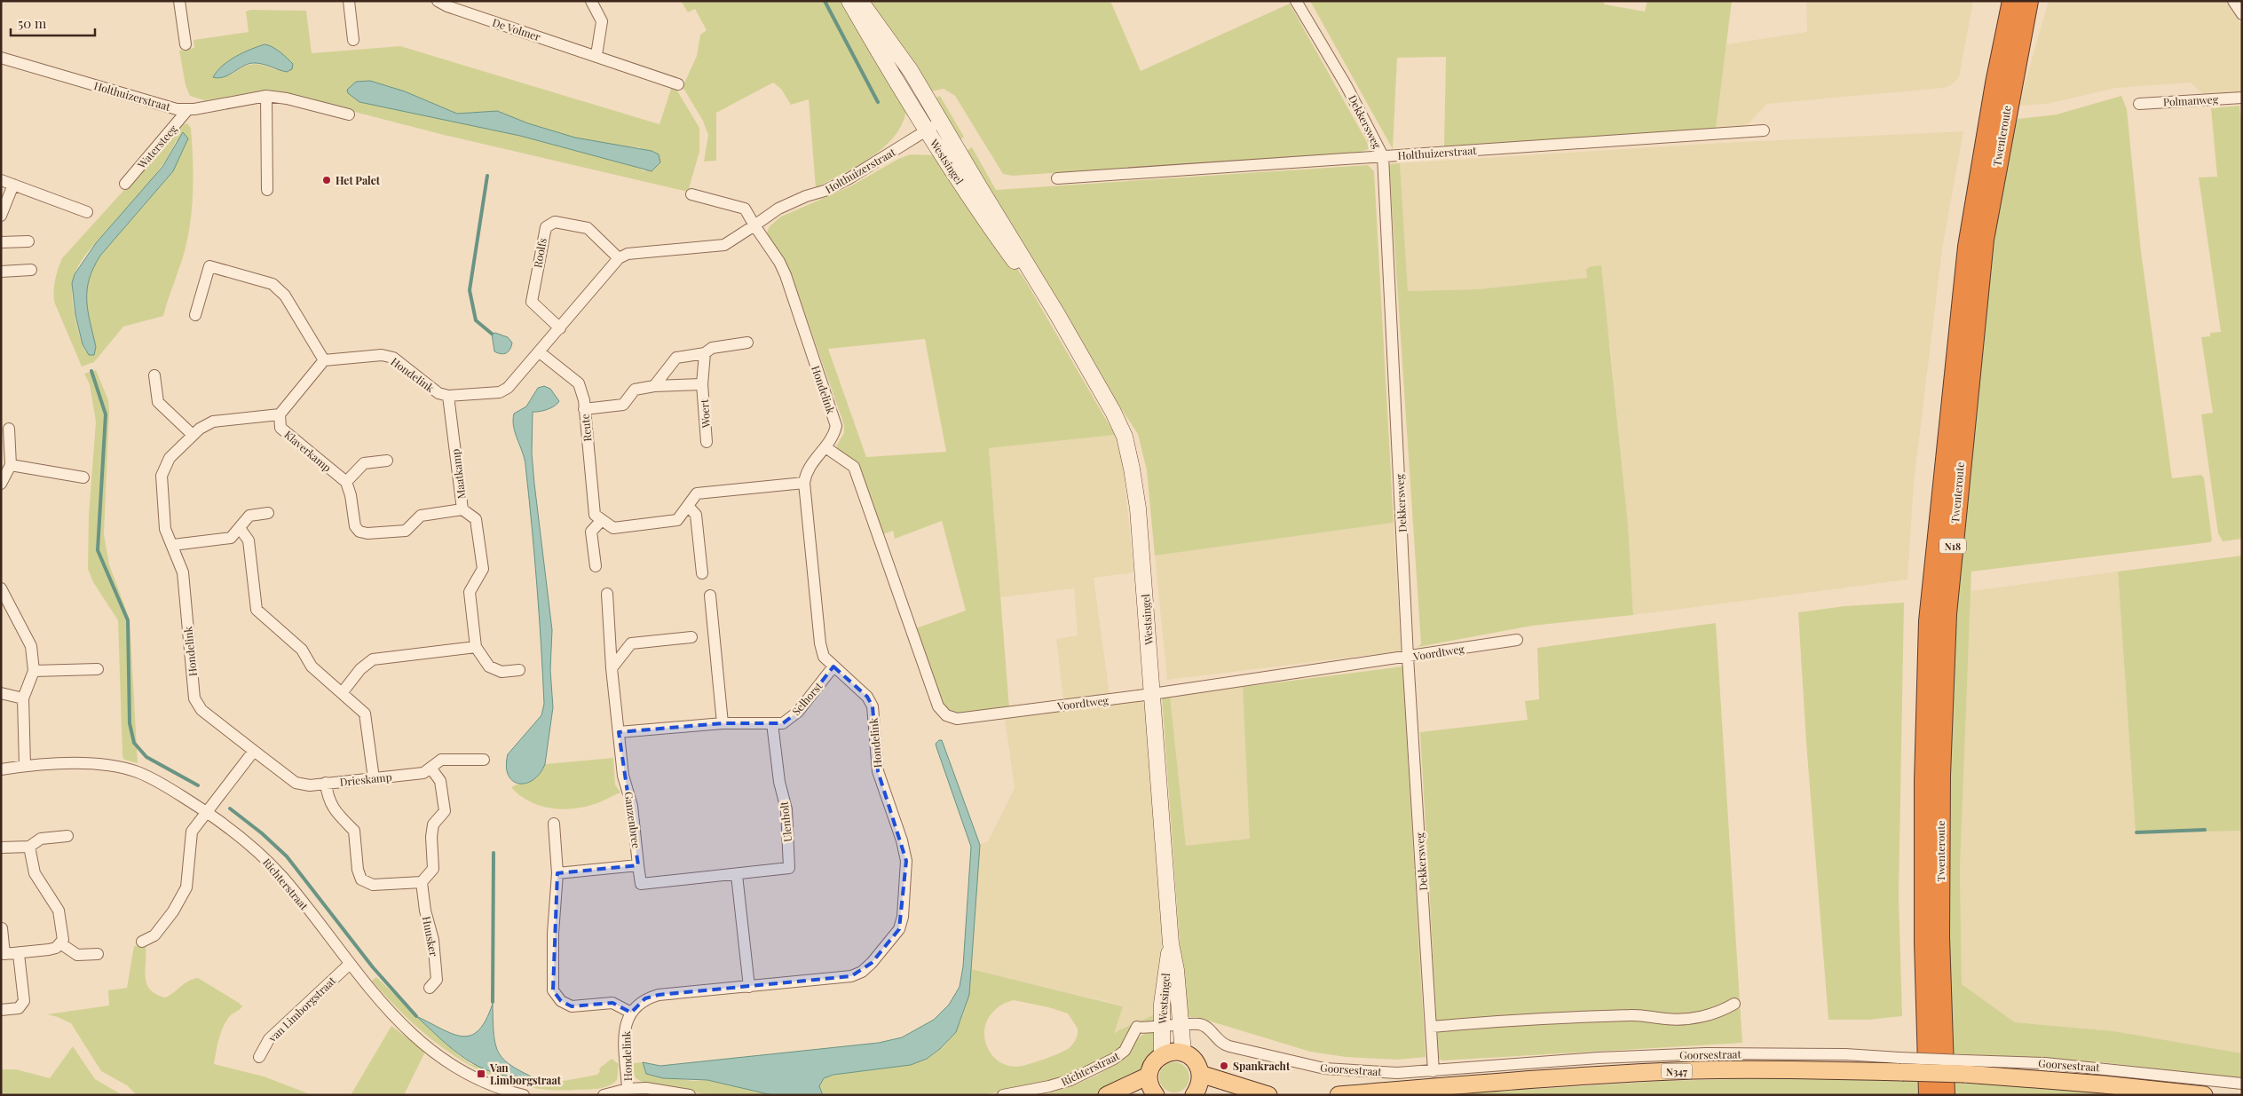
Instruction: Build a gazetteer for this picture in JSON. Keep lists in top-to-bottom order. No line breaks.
{"streets":{"highway":["Twenteroute","N18"],"main road":["Westsingel","Goorsestraat","N347"],"street":["De Volmer","Holthuizerstraat","Polmanweg","Dekkersweg","Watersteeg","Roolfs","Hondelink","Woert","Reute","Klaverkamp","Maatkamp","Voordtweg","Selhorst","Drieskamp","Ganzenbree","Ulenholt","Richterstraat","Huusker","van Limborgstraat"]},"crossings":[["Holthuizerstraat","Dekkersweg"],["Holthuizerstraat","Watersteeg"],["Holthuizerstraat","Westsingel"],["Holthuizerstraat","Hondelink"],["Dekkersweg","Voordtweg"],["Dekkersweg","Goorsestraat"],["Westsingel","Voordtweg"],["Westsingel","Richterstraat"],["Westsingel","Goorsestraat"],["Roolfs","Hondelink"],["Hondelink","Reute"],["Hondelink","Klaverkamp"],["Hondelink","Maatkamp"],["Hondelink","Voordtweg"],["Hondelink","Selhorst"],["Hondelink","Drieskamp"],["Woert","Reute"],["Selhorst","Ganzenbree"],["Selhorst","Ulenholt"],["Ganzenbree","Ulenholt"],["Richterstraat","van Limborgstraat"],["Richterstraat","Goorsestraat"]],"places":{"other":["Het Palet","Spankracht"],"transit":["Van Limborgstraat"]},"scale_bar":"50 m"}
